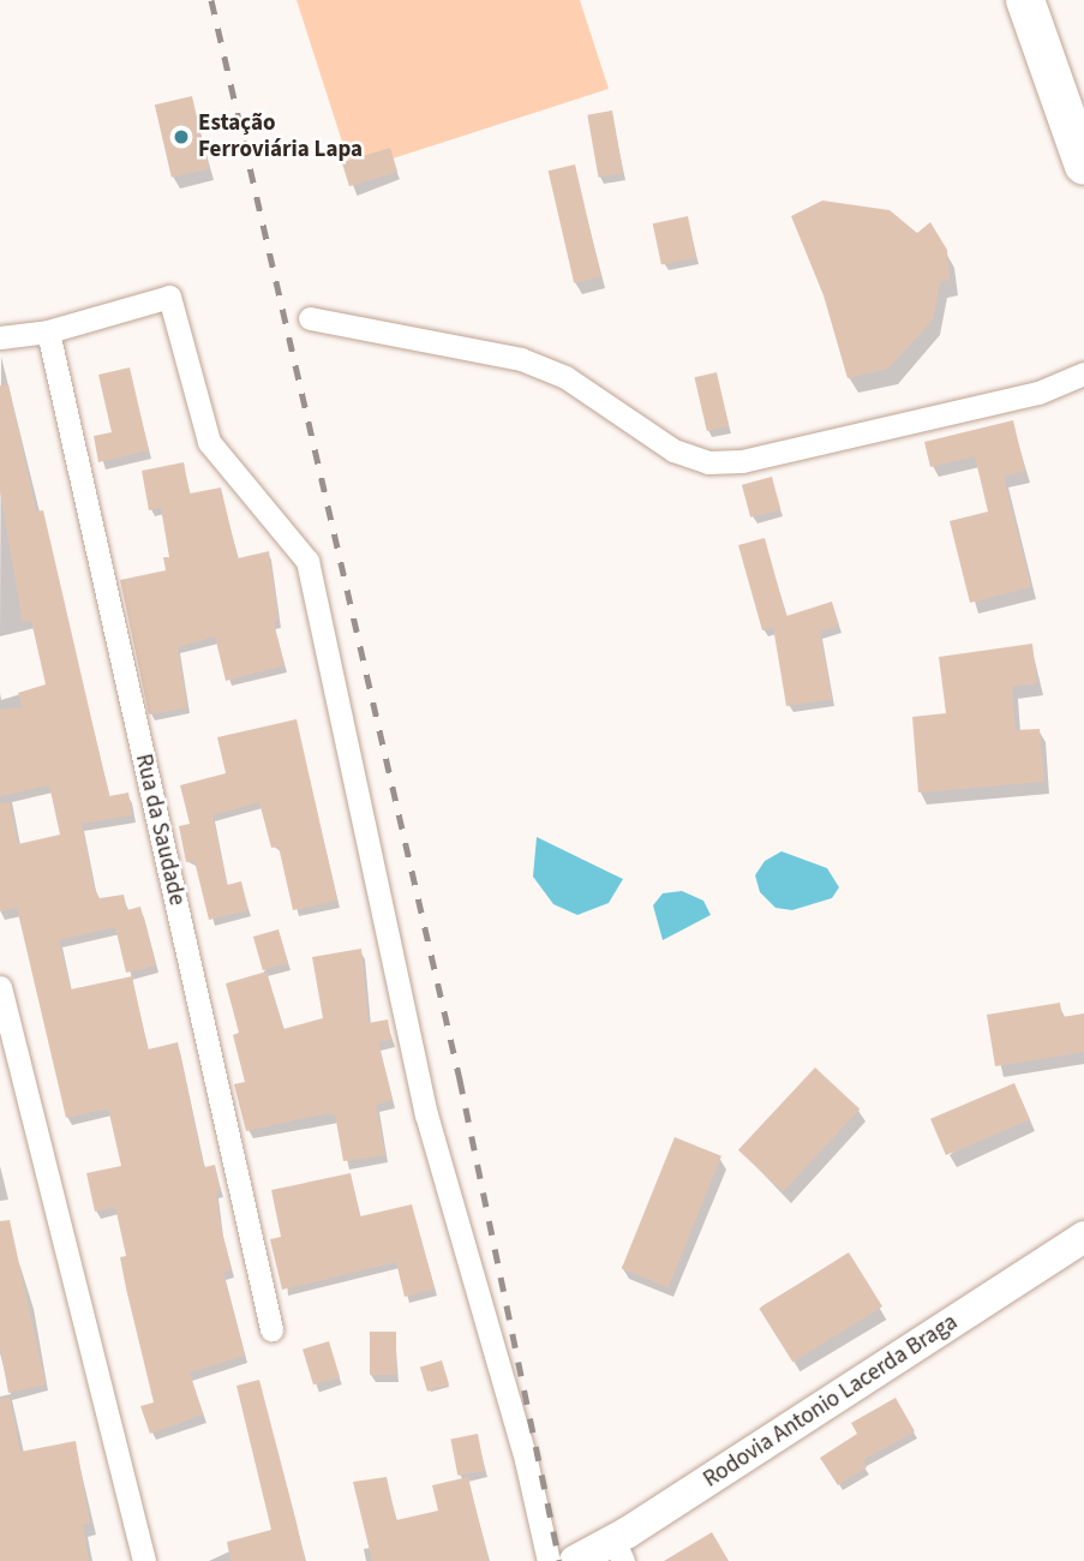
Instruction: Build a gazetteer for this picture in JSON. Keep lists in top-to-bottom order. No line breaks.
{"streets":{"main road":["Rodovia Antonio Lacerda Braga"],"street":["Rua da Saudade"]},"places":["Estação Ferroviária Lapa"]}
